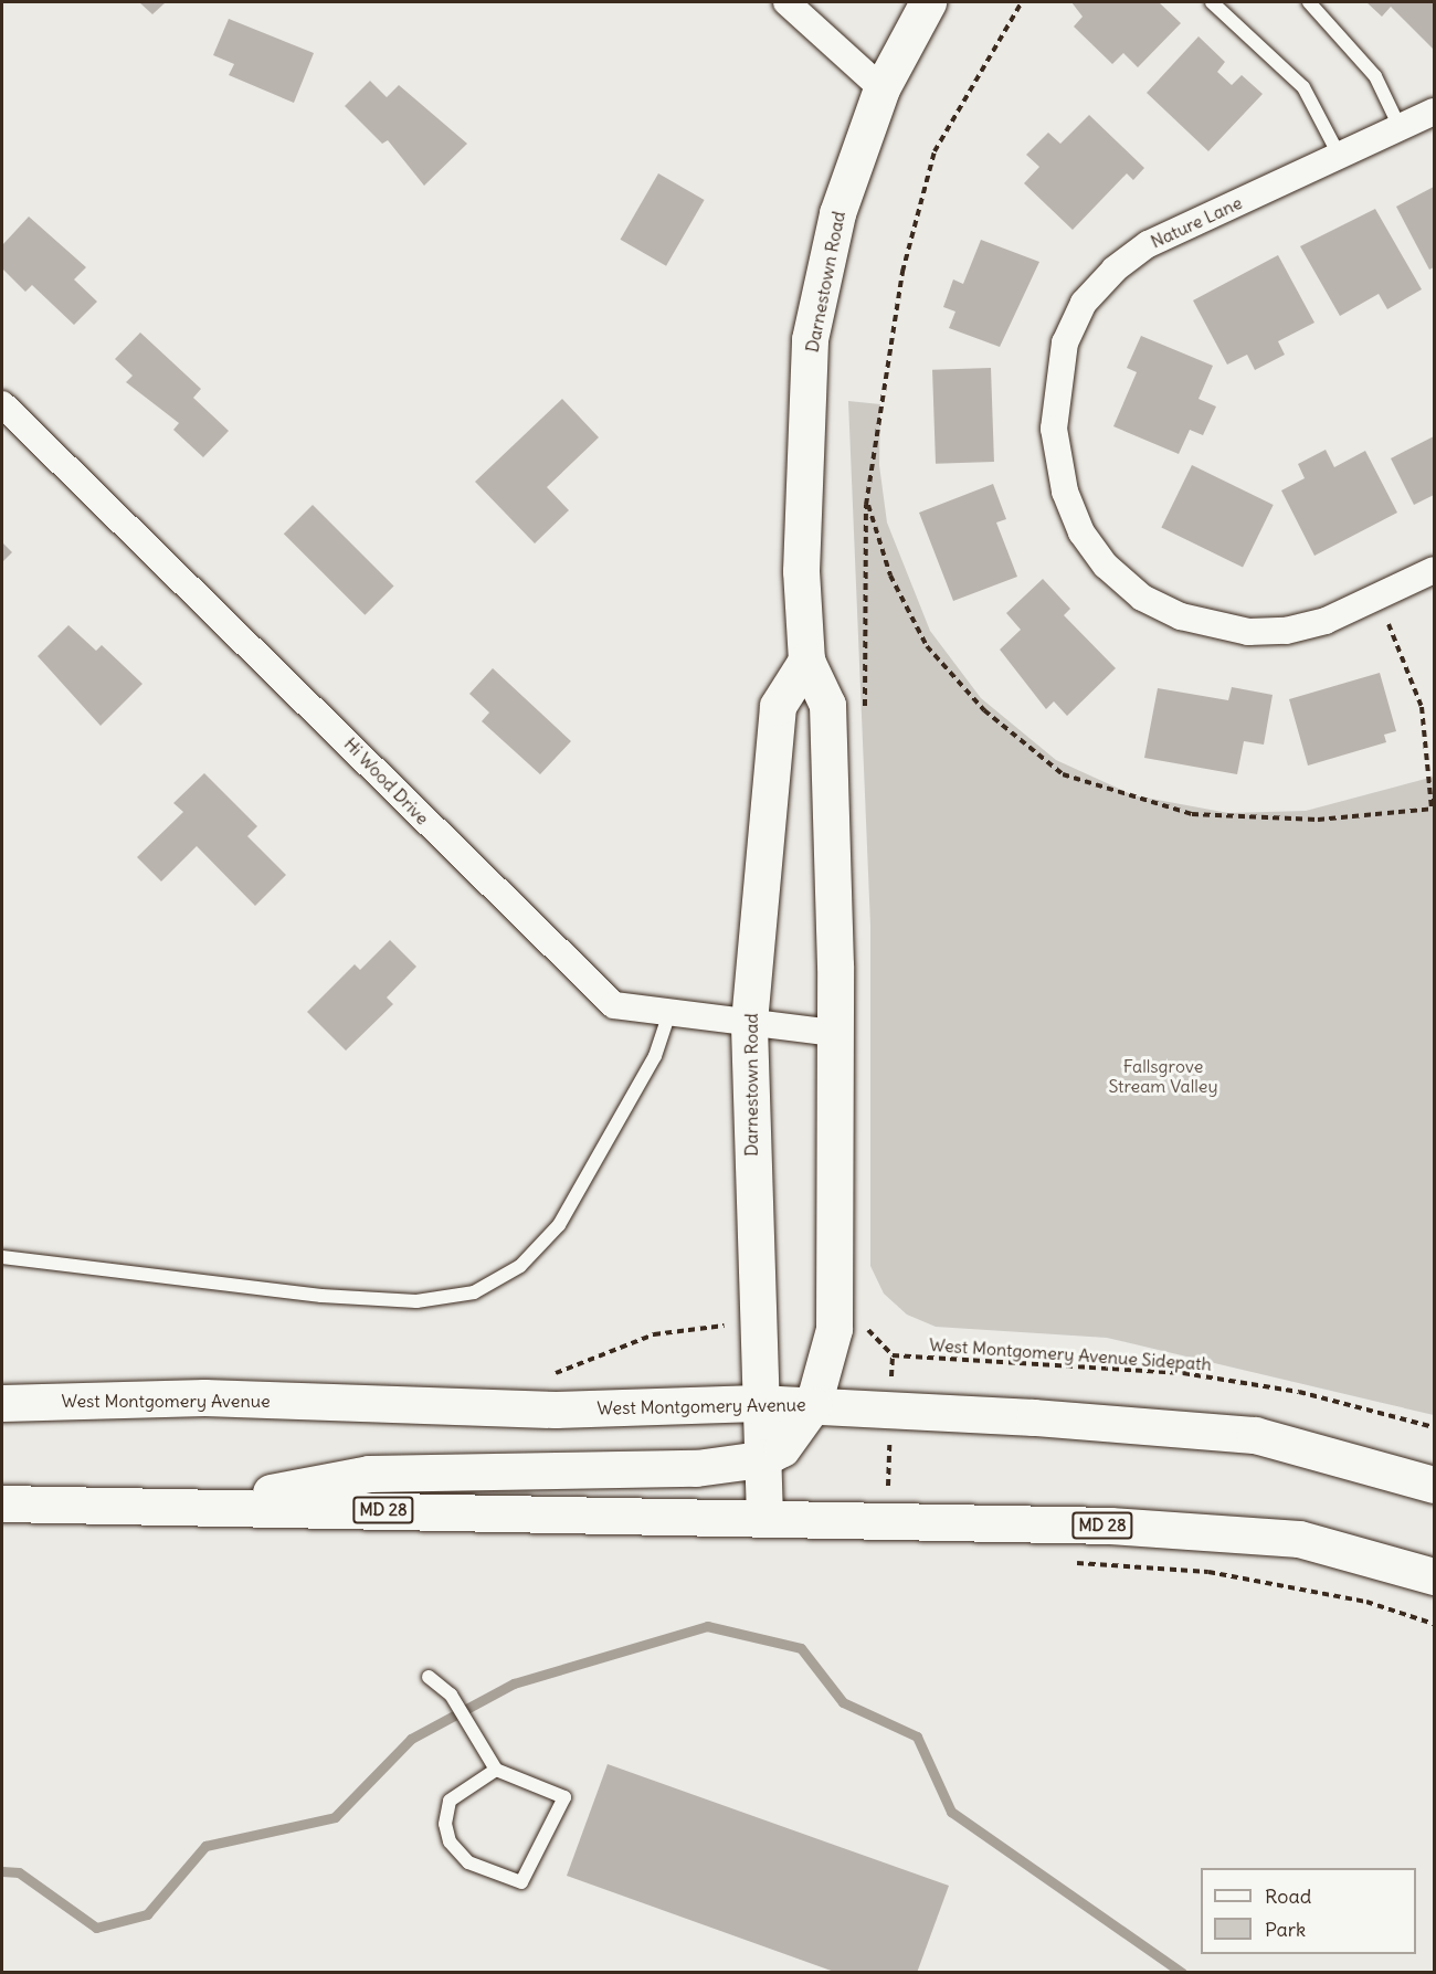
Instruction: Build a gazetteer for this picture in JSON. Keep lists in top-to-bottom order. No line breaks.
{"streets":{"main road":["Darnestown Road","West Montgomery Avenue","MD 28"],"street":["Nature Lane","Hi Wood Drive"],"path":["West Montgomery Avenue Sidepath"]},"crossings":[["Darnestown Road","Hi Wood Drive"],["Darnestown Road","West Montgomery Avenue"],["Darnestown Road","MD 28"]],"parks":["Fallsgrove Stream Valley"],"legend":["Road","Park"]}
